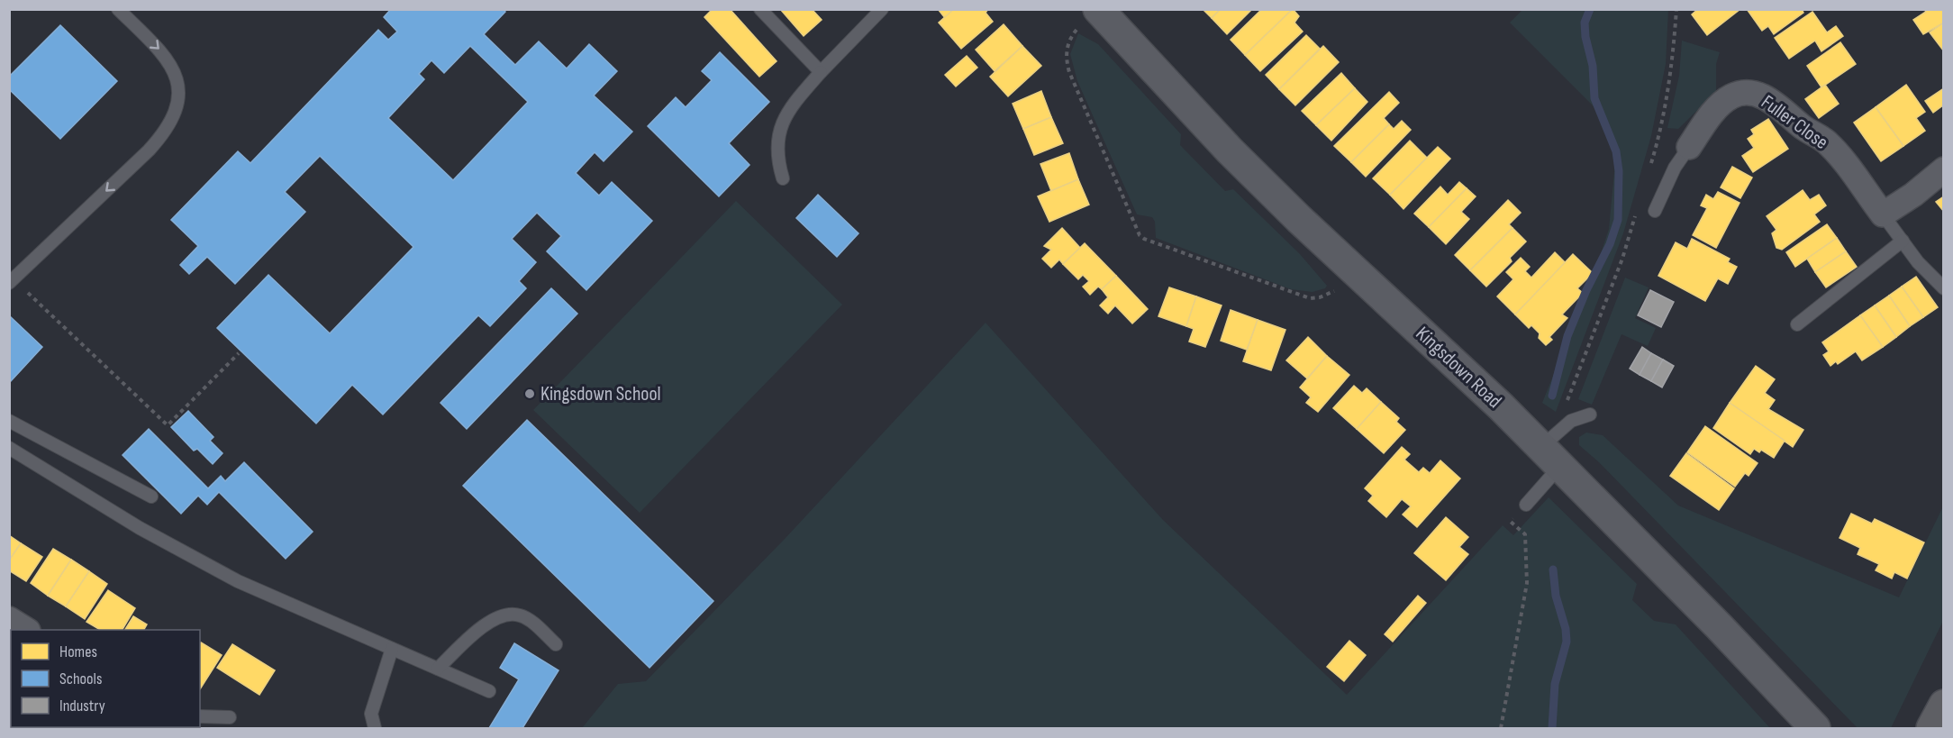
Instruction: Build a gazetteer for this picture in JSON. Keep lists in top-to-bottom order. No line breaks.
{"streets":{"main road":["Kingsdown Road"],"street":["Fuller Close"]},"places":["Kingsdown School"],"legend":["Homes","Schools","Industry"]}
